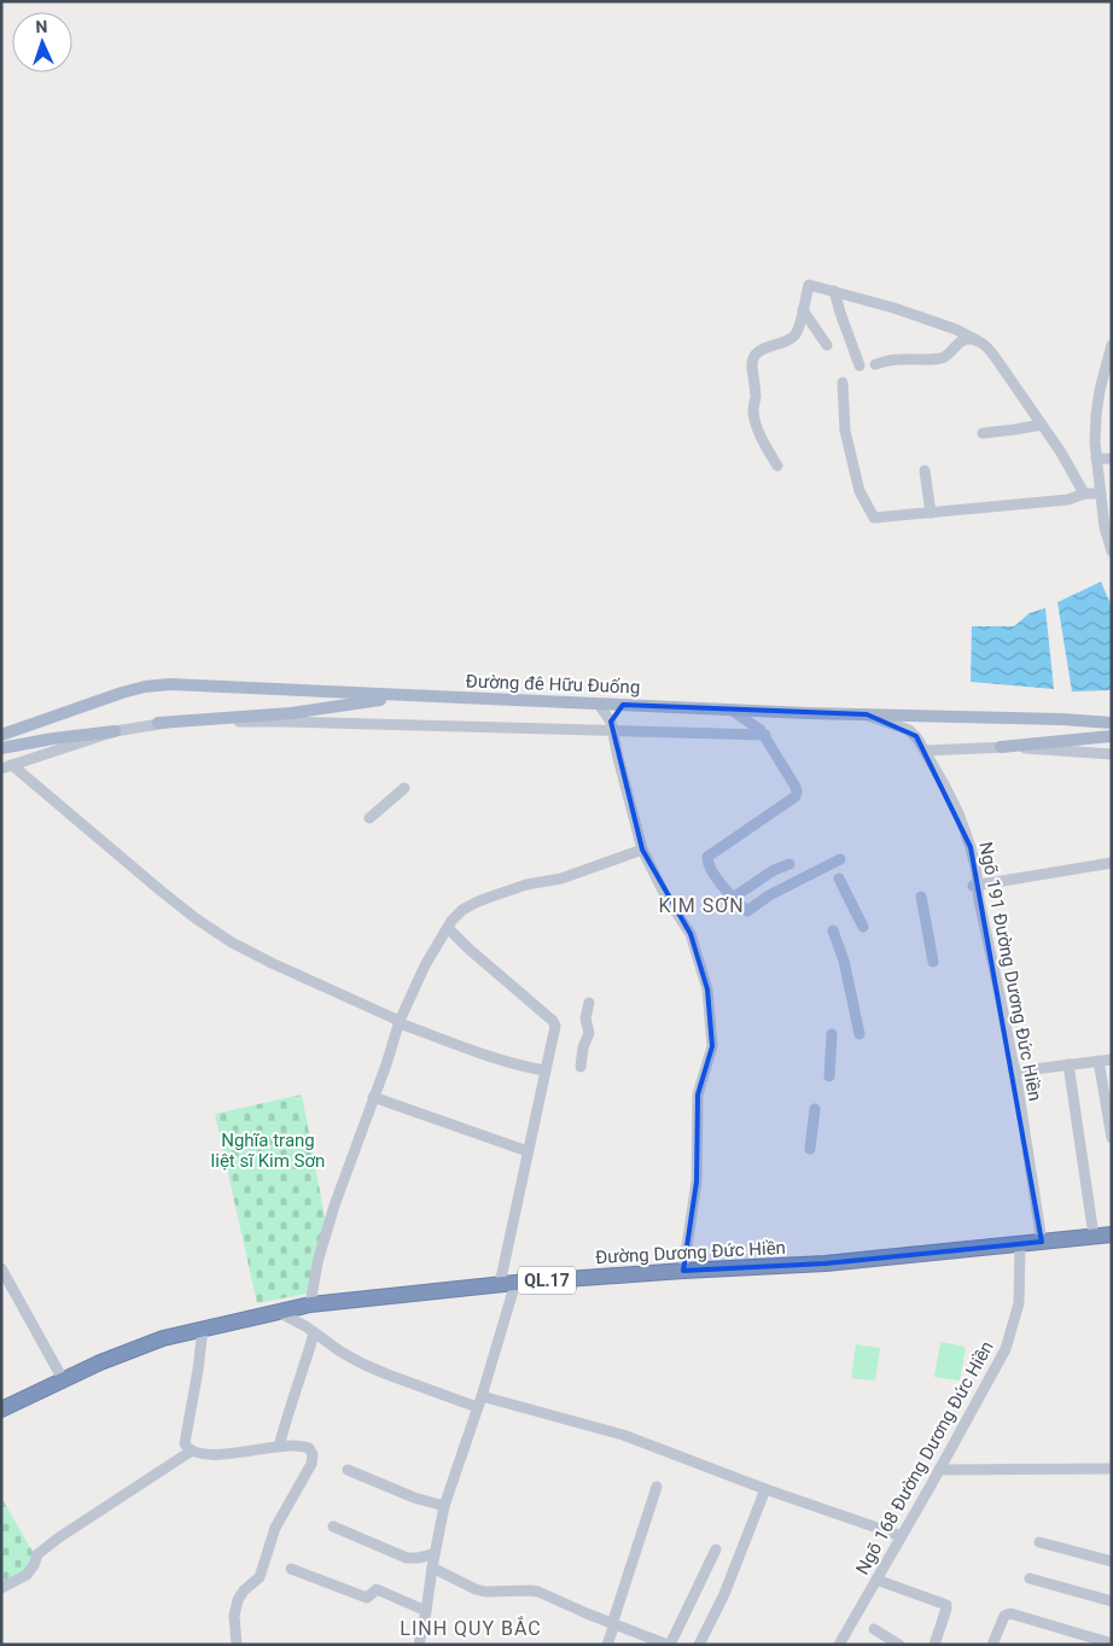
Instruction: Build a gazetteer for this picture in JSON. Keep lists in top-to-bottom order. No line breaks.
{"streets":{"highway":["Đường Dương Đức Hiền","QL.17"],"main road":["Đường đê Hữu Đuống"],"street":["Ngõ 191 Đường Dương Đức Hiền","Ngõ 168 Đường Dương Đức Hiền"]},"crossings":[["Đường đê Hữu Đuống","Ngõ 191 Đường Dương Đức Hiền"],["Ngõ 191 Đường Dương Đức Hiền","Đường Dương Đức Hiền"],["Đường Dương Đức Hiền","Ngõ 168 Đường Dương Đức Hiền"]],"districts":["KIM SƠN","LINH QUY BẮC"],"parks":["Nghĩa trang liệt sĩ Kim Sơn"],"north":"top"}
